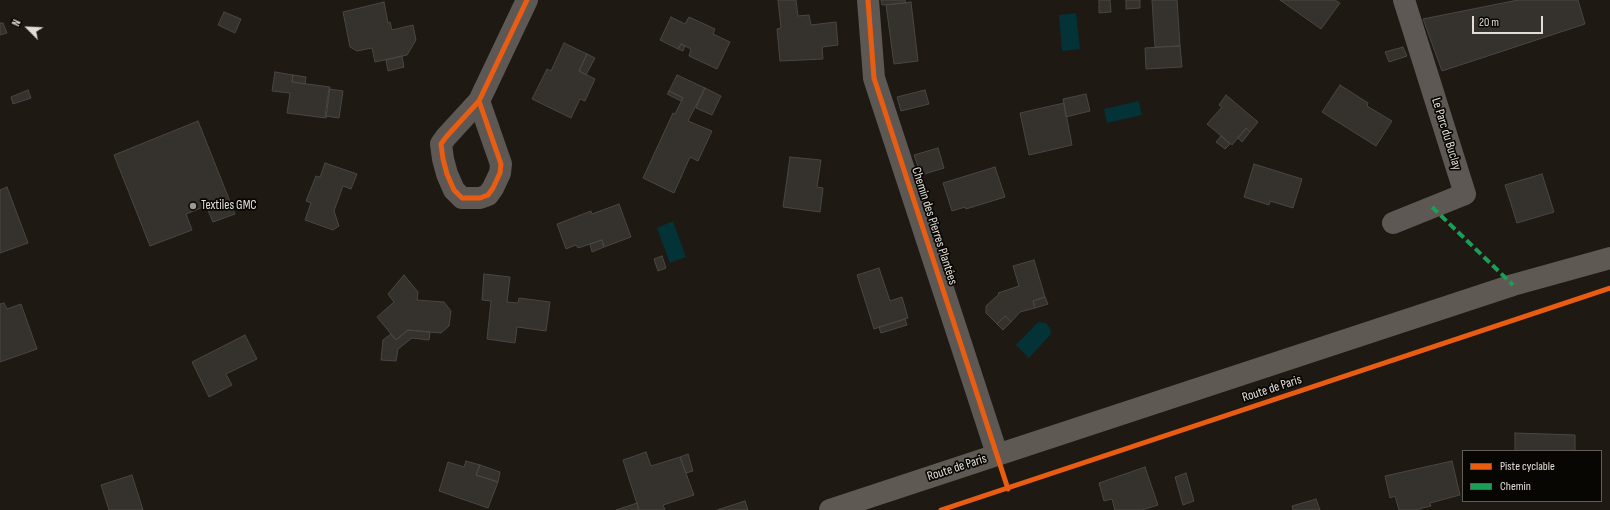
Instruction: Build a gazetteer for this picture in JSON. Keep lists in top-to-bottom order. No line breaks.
{"streets":{"main road":["Route de Paris"],"street":["Le Parc du Buclay","Chemin des Pierres Plantées"]},"crossings":[["Chemin des Pierres Plantées","Route de Paris"]],"places":["Textiles GMC"],"legend":["Piste cyclable","Chemin"],"scale_bar":"20 m","north":"top left"}
